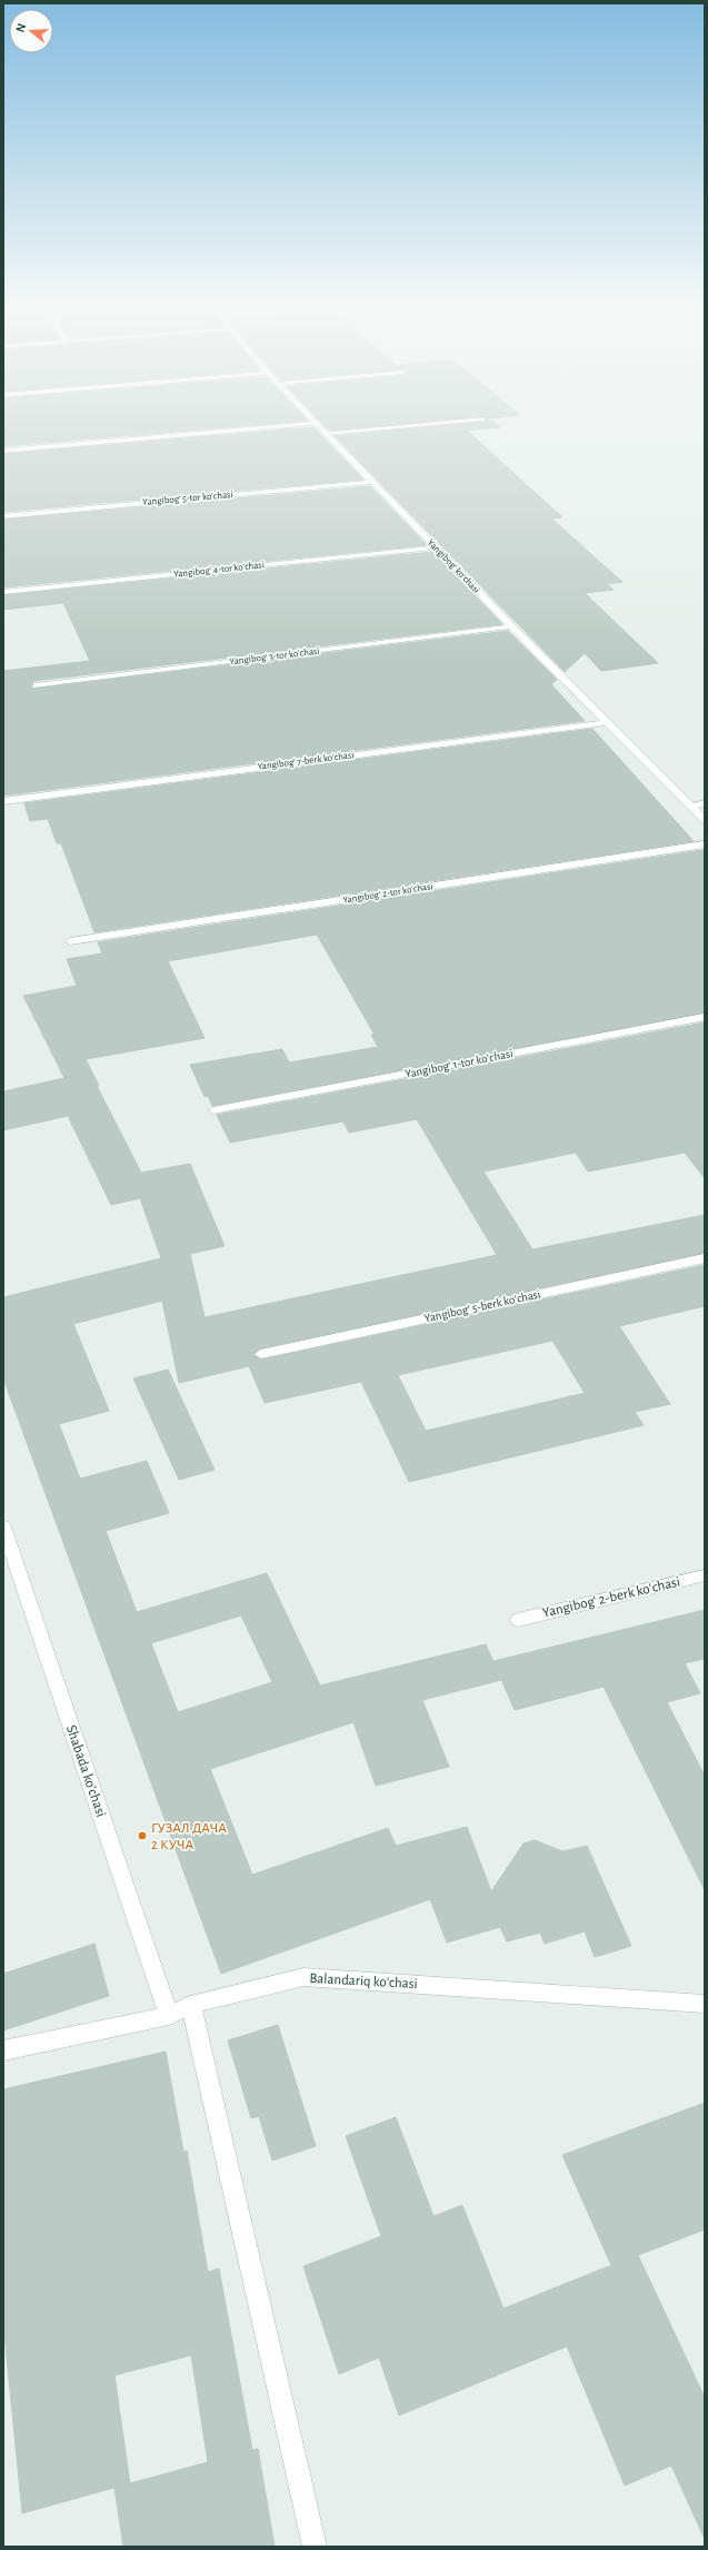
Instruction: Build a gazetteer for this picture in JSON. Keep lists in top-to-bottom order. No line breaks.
{"streets":{"street":["Yangibogʻ 5-tor koʻchasi","Yangibogʻ koʻchasi","Yangibogʻ 4-tor koʻchasi","Yangibogʻ 3-tor koʻchasi","Yangibogʻ 7-berk koʻchasi","Yangibogʻ 2-tor koʻchasi","Yangibogʻ 1-tor koʻchasi","Yangibogʻ 5-berk koʻchasi","Yangibogʻ 2-berk koʻchasi","Shabada koʻchasi","Balandariq koʻchasi"]},"crossings":[["Yangibogʻ 5-tor koʻchasi","Yangibogʻ koʻchasi"],["Yangibogʻ koʻchasi","Yangibogʻ 4-tor koʻchasi"],["Yangibogʻ koʻchasi","Yangibogʻ 3-tor koʻchasi"],["Yangibogʻ koʻchasi","Yangibogʻ 7-berk koʻchasi"],["Shabada koʻchasi","Balandariq koʻchasi"]],"places":["ГУЗАЛ ДАЧА 2 КУЧА"],"north":"left"}
